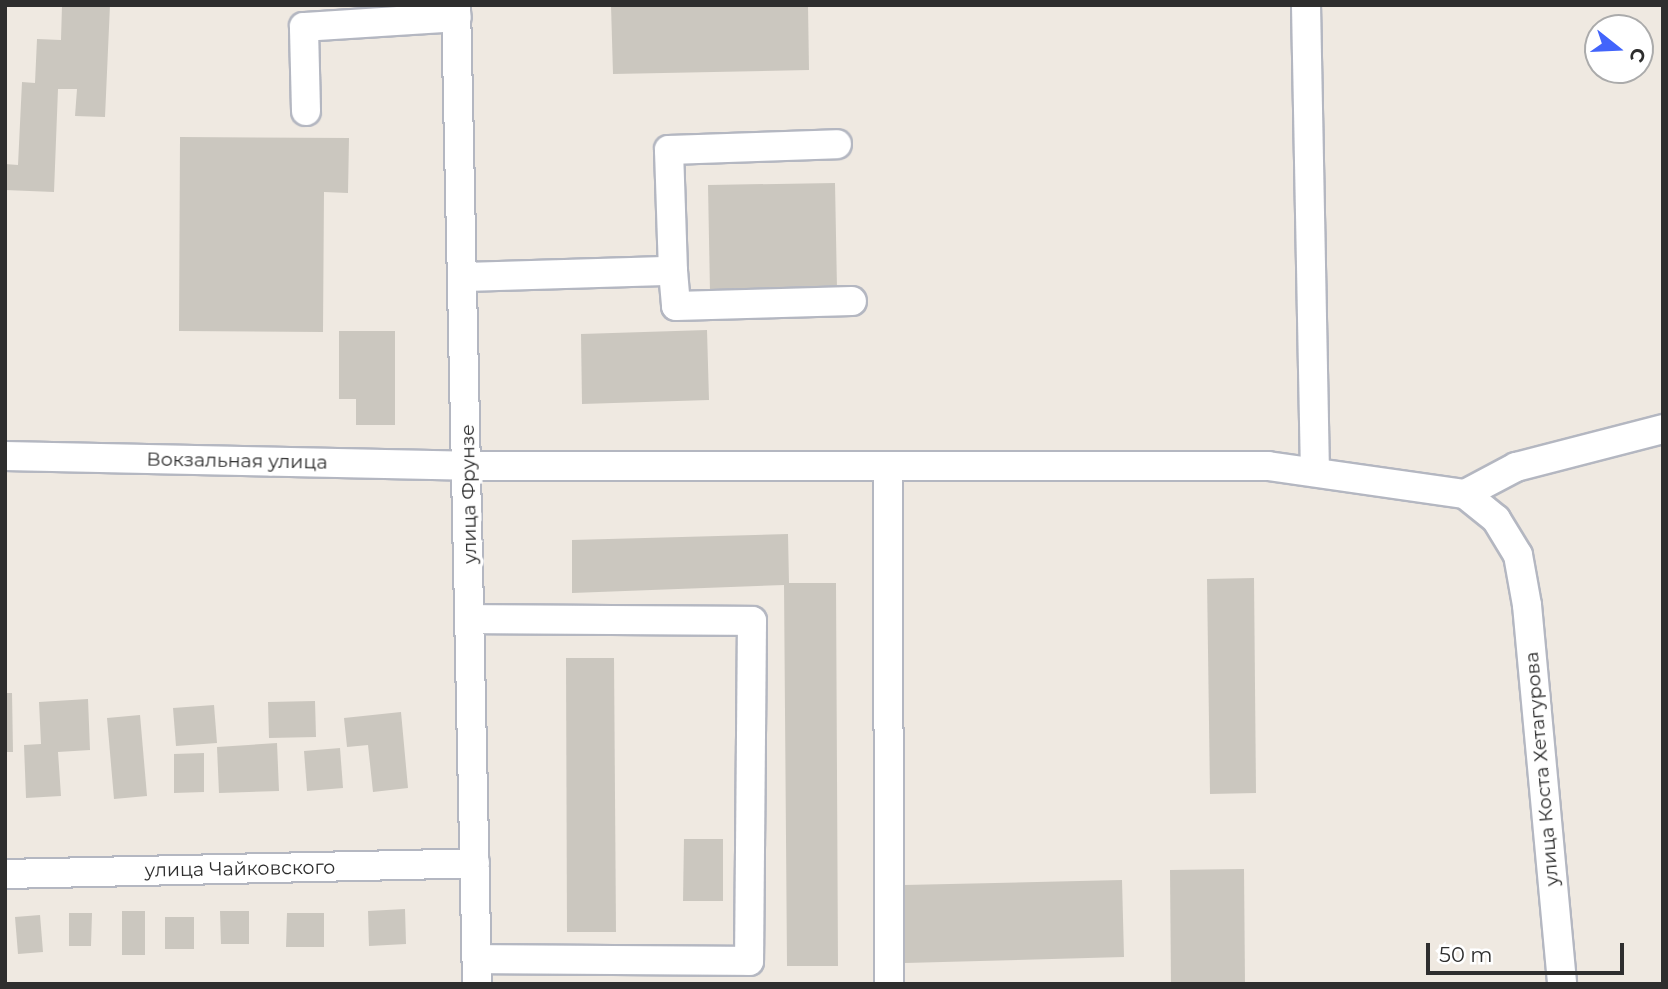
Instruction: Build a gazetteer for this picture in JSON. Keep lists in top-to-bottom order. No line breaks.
{"streets":{"street":["Вокзальная улица","улица Фрунзе","улица Коста Хетагурова","улица Чайковского"]},"crossings":[["Вокзальная улица","улица Фрунзе"],["Вокзальная улица","улица Коста Хетагурова"],["улица Фрунзе","улица Чайковского"]],"scale_bar":"50 m","north":"right"}
